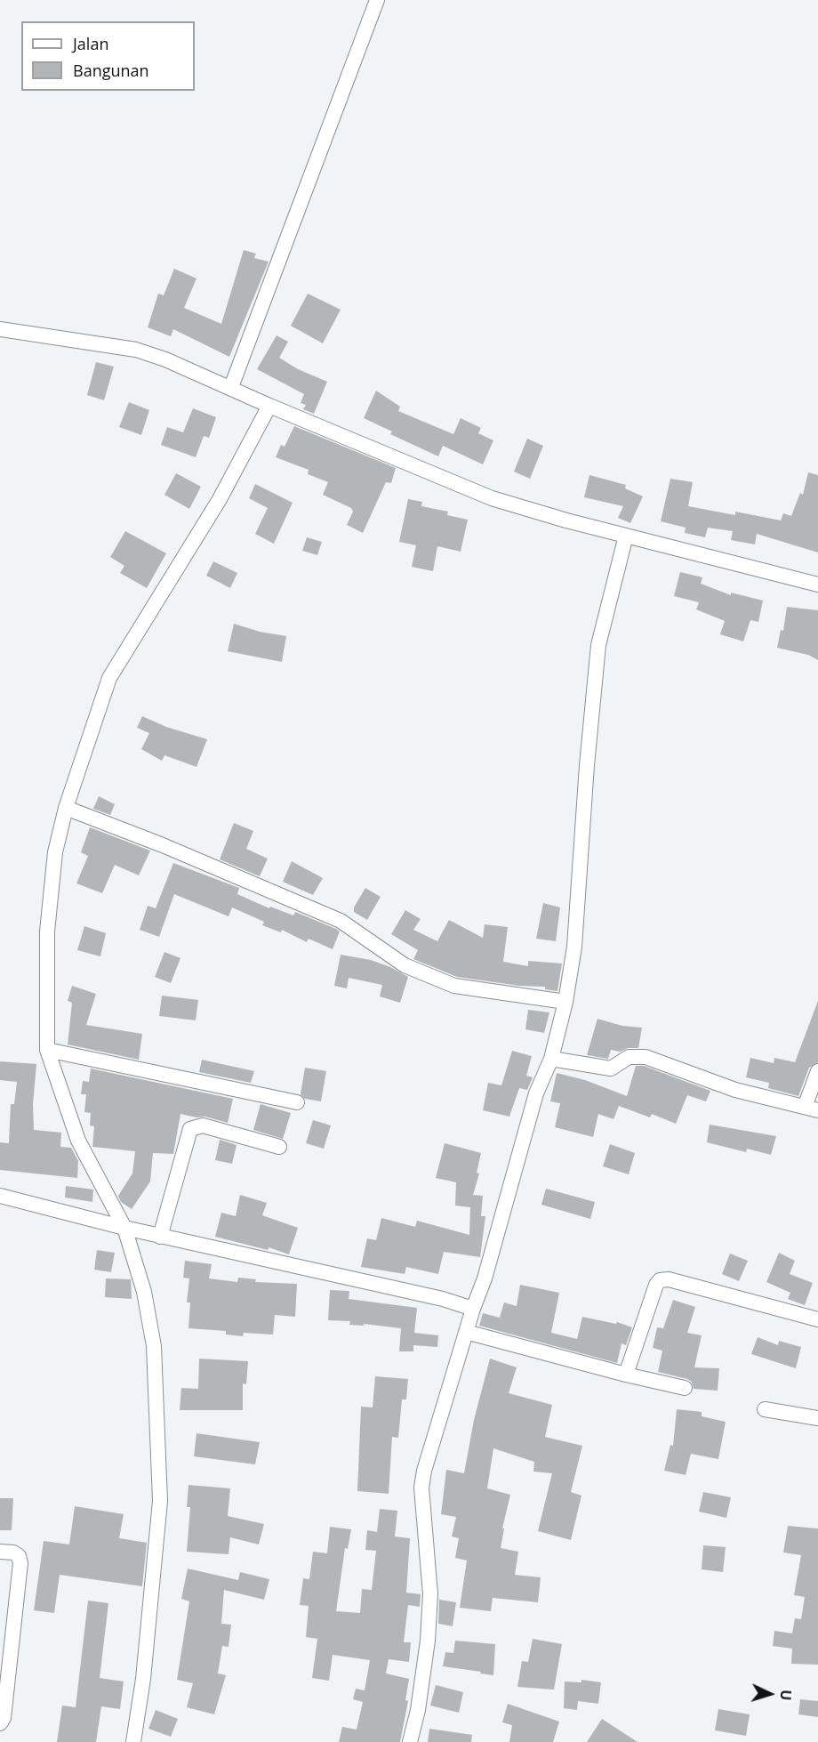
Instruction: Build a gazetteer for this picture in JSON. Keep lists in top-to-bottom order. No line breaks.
{"legend":["Jalan","Bangunan"],"north":"right"}
